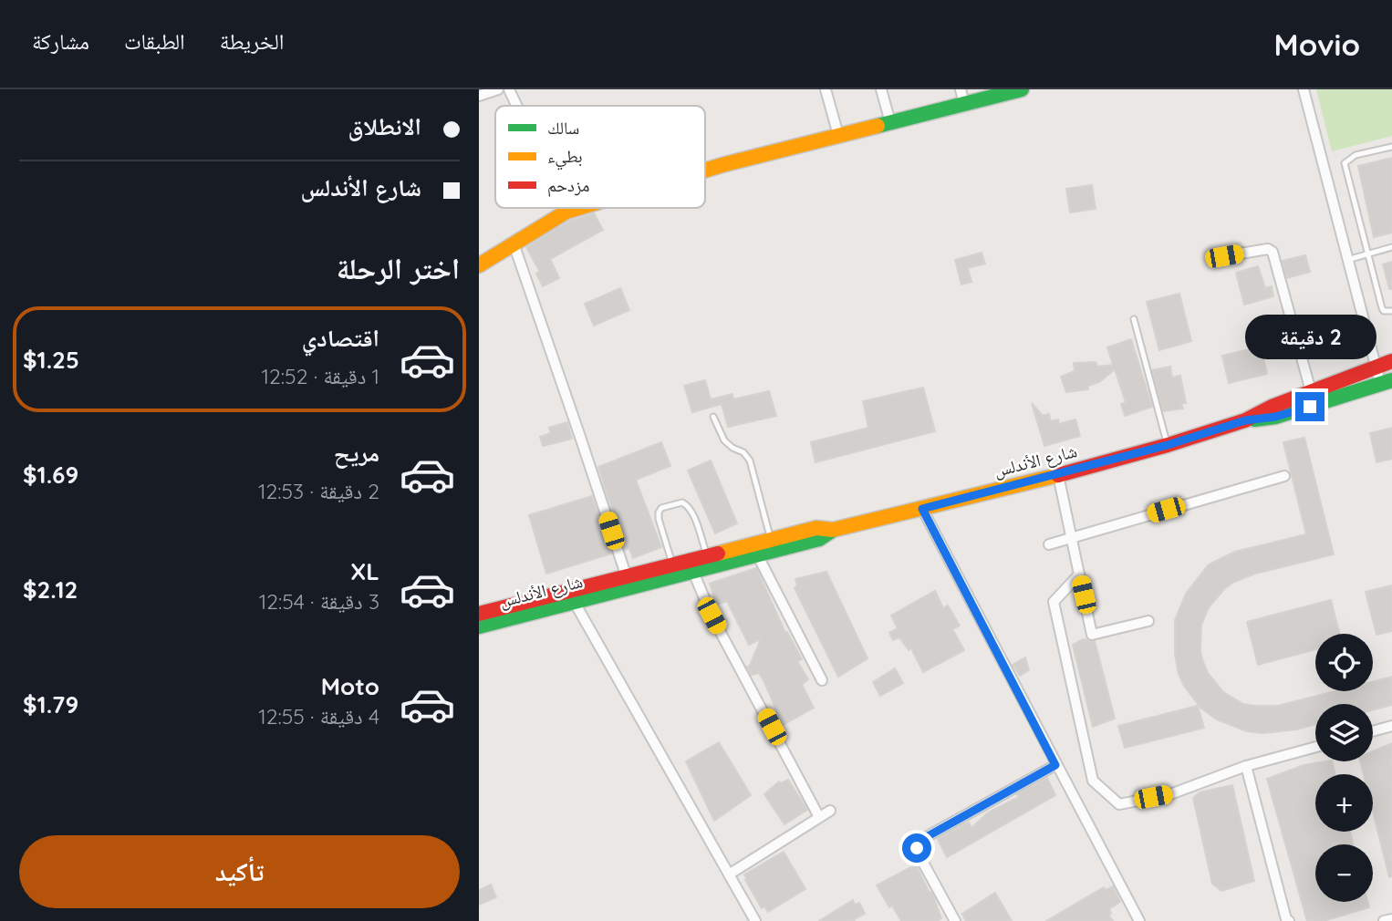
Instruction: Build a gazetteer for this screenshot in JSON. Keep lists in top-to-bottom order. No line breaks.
{"streets":{"main road":["شارع الأندلس"]},"legend":["سالك","بطيء","مزدحم"],"page":{"header":"Movio","nav":["الخريطة","الطبقات","مشاركة"],"banner":["الانطلاق","شارع الأندلس"],"heading":"اختر الرحلة","list":[{"name":"اقتصادي","note":"1 دقيقة · 12:52","value":"$1.25"},{"name":"مريح","note":"2 دقيقة · 12:53","value":"$1.69"},{"name":"XL","note":"3 دقيقة · 12:54","value":"$2.12"},{"name":"Moto","note":"4 دقيقة · 12:55","value":"$1.79"}],"bubble":"2 دقيقة","map_buttons":["+","−"],"buttons":"تأكيد"}}
